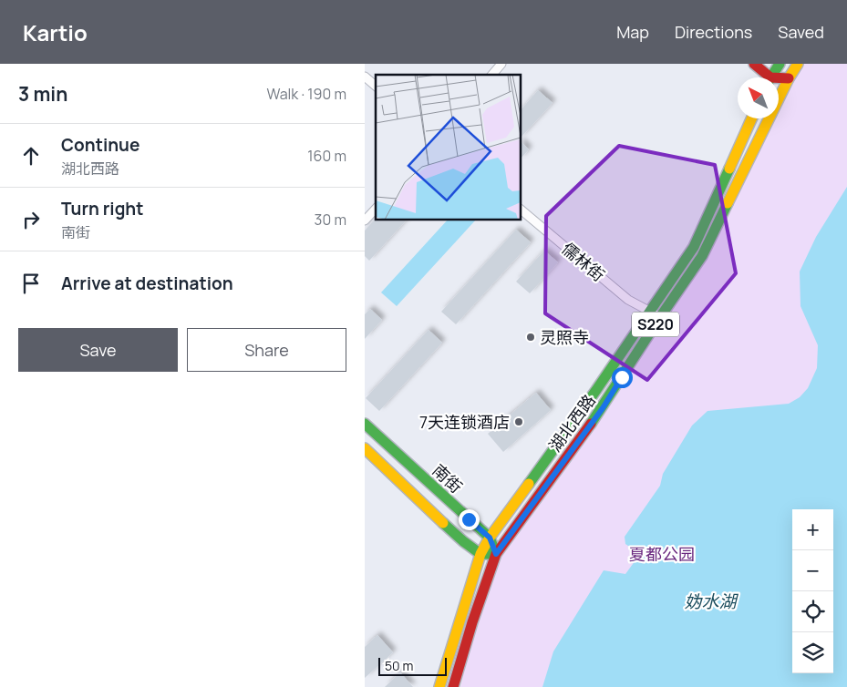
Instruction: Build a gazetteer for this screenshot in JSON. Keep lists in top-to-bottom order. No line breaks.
{"streets":{"main road":["S220","湖北西路","南街"],"street":["儒林街"]},"crossings":[["儒林街","湖北西路"],["湖北西路","南街"]],"water":["妫水湖"],"parks":["夏都公园"],"places":["灵照寺","7天连锁酒店"],"scale_bar":"50 m","north":"top left","page":{"header":"Kartio","nav":["Map","Directions","Saved"],"heading":["3 min","Walk · 190 m"],"list":[["Continue","湖北西路","160 m"],["Turn right","南街","30 m"],"Arrive at destination"],"buttons":["Save","Share"],"map_buttons":["+","−"],"scale":"50 m"}}
